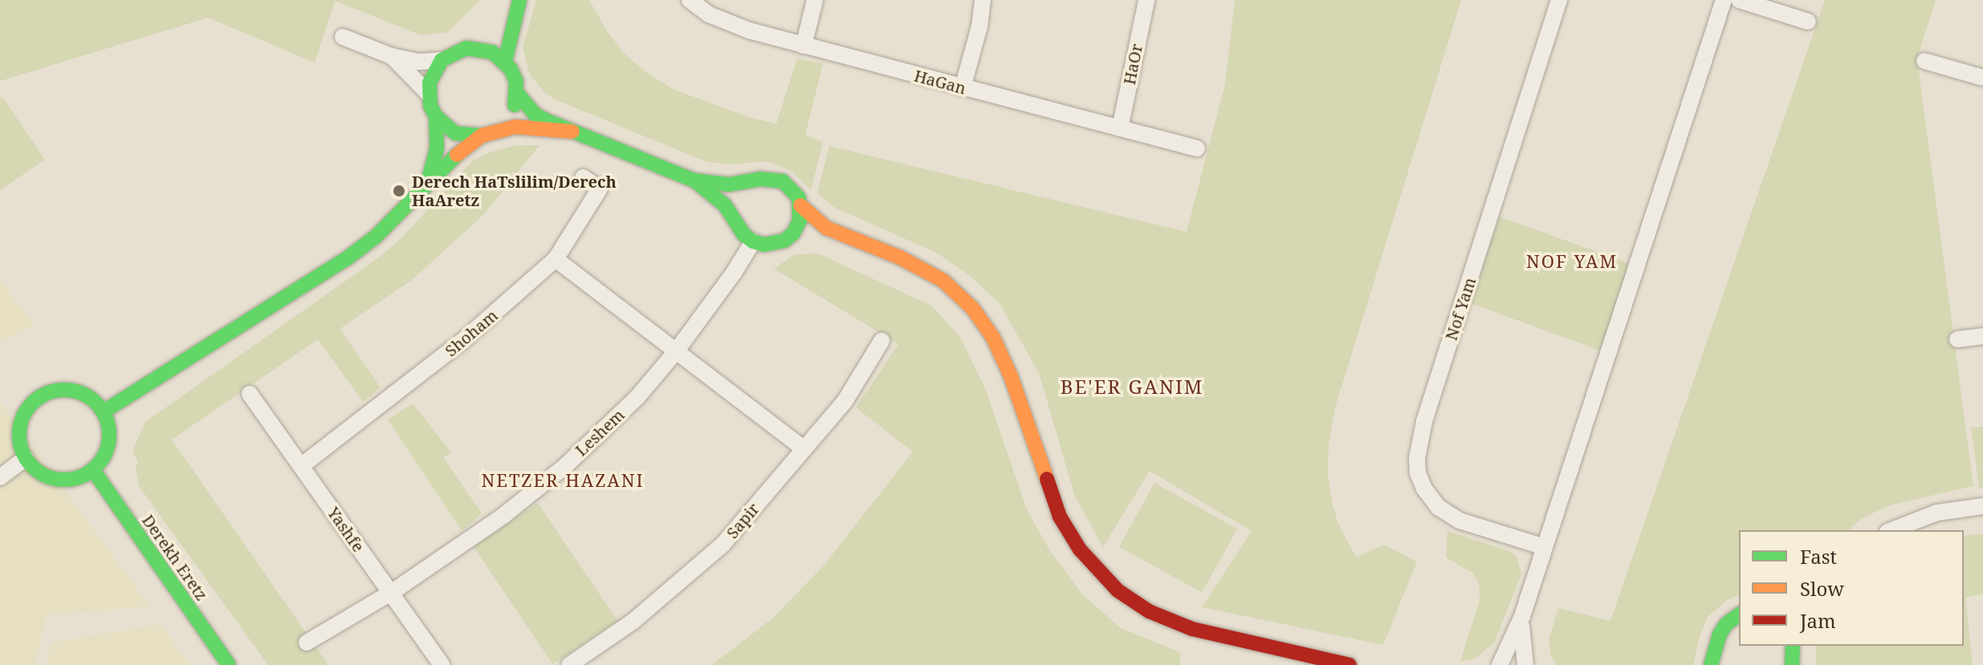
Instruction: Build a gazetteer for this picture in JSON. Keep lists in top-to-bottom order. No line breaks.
{"streets":{"street":["HaOr","HaGan","Nof Yam","Shoham","Leshem","Sapir","Yashfe","Derekh Eretz"]},"crossings":[["HaOr","HaGan"],["Shoham","Yashfe"],["Leshem","Yashfe"]],"districts":["NOF YAM","BE'ER GANIM","NETZER HAZANI"],"places":["Derech HaTslilim/Derech HaAretz"],"legend":["Fast","Slow","Jam"]}
